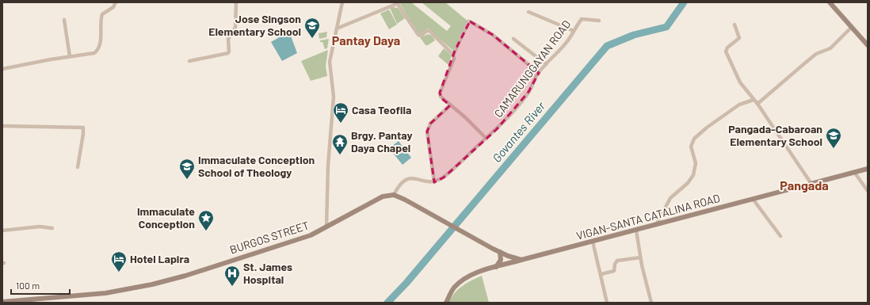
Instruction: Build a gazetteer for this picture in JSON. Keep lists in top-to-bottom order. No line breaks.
{"streets":{"main road":["VIGAN-SANTA CATALINA ROAD","BURGOS STREET"],"street":["CAMARUNGGAYAN ROAD"]},"districts":["Pantay Daya","Pangada"],"water":["Govantes River"],"places":{"school or university":["Jose Singson Elementary School","Pangada-Cabaroan Elementary School","Immaculate Conception School of Theology"],"hotel":["Casa Teofila","Hotel Lapira"],"temple":["Brgy. Pantay Daya Chapel"],"place":["Immaculate Conception"],"hospital":["St. James Hospital"]},"scale_bar":"100 m"}
